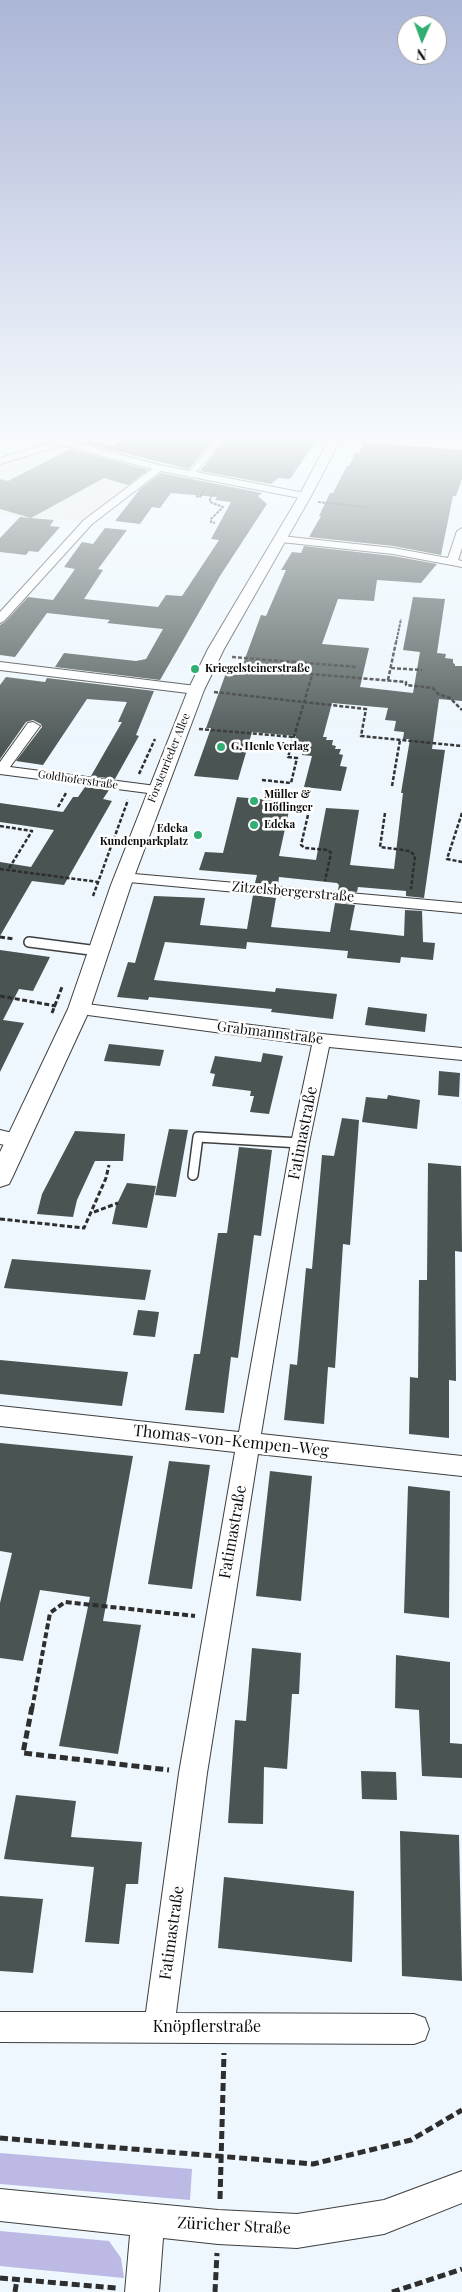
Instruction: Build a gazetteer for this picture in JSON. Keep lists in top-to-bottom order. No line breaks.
{"streets":{"street":["Forstenrieder Allee","Goldhoferstraße","Zitzelsbergerstraße","Grabmannstraße","Fatimastraße","Thomas-von-Kempen-Weg","Knöpflerstraße","Züricher Straße"]},"crossings":[["Forstenrieder Allee","Goldhoferstraße"],["Forstenrieder Allee","Zitzelsbergerstraße"],["Forstenrieder Allee","Grabmannstraße"],["Grabmannstraße","Fatimastraße"],["Fatimastraße","Thomas-von-Kempen-Weg"],["Fatimastraße","Knöpflerstraße"]],"places":["Kriegelsteinerstraße","G. Henle Verlag","Müller & Höflinger","Edeka","Edeka Kundenparkplatz"],"north":"bottom"}
